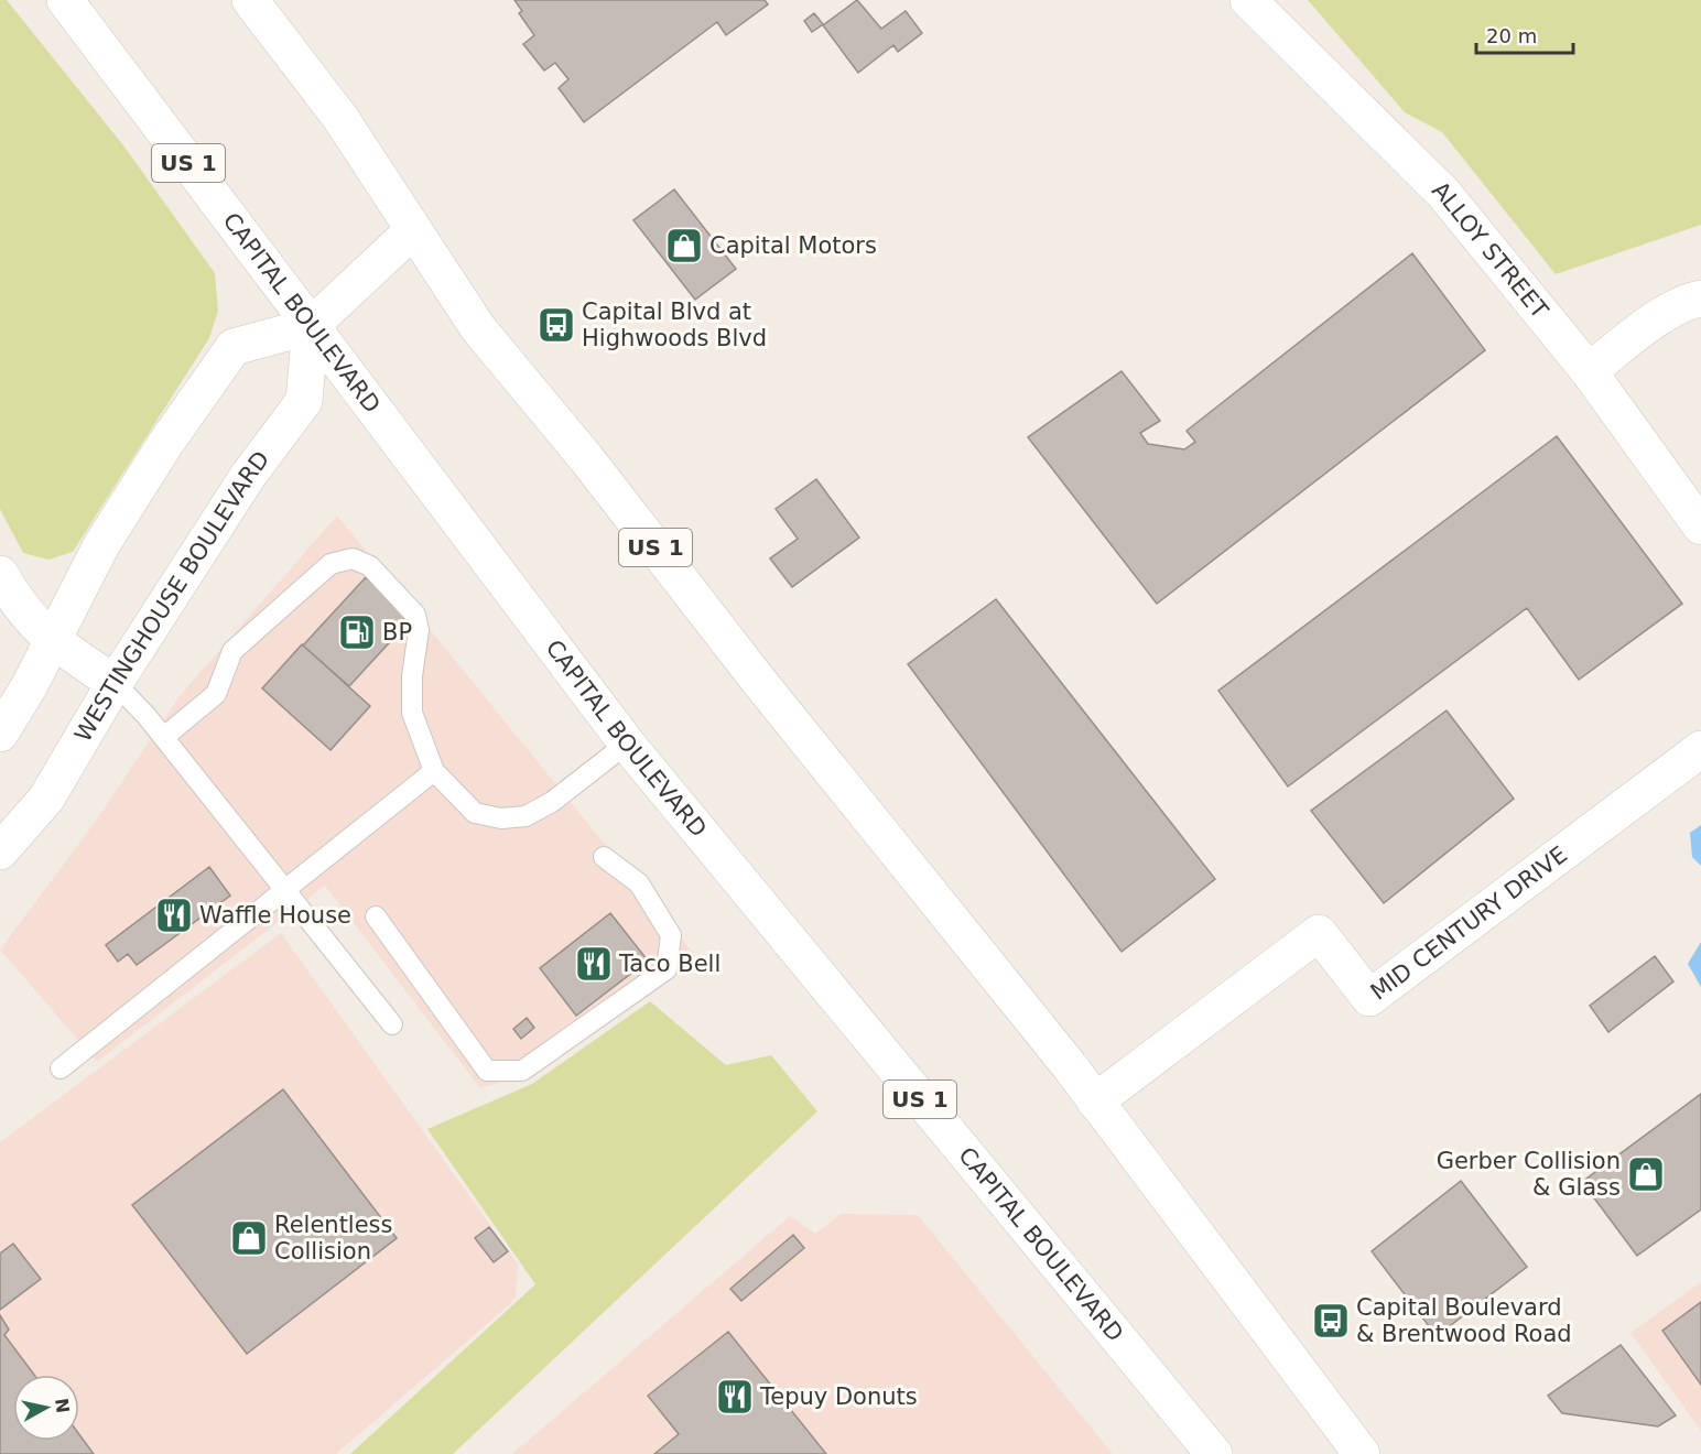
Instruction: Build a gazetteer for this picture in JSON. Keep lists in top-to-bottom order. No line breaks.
{"streets":{"main road":["US 1","ALLOY STREET","CAPITAL BOULEVARD","WESTINGHOUSE BOULEVARD","MID CENTURY DRIVE"]},"crossings":[["US 1","MID CENTURY DRIVE"],["CAPITAL BOULEVARD","WESTINGHOUSE BOULEVARD"]],"places":{"shop":["Capital Motors","Gerber Collision & Glass","Relentless Collision"],"bus stop":["Capital Blvd at Highwoods Blvd","Capital Boulevard & Brentwood Road"],"fuel station":["BP"],"restaurant":["Waffle House","Taco Bell","Tepuy Donuts"]},"scale_bar":"20 m","north":"right"}
